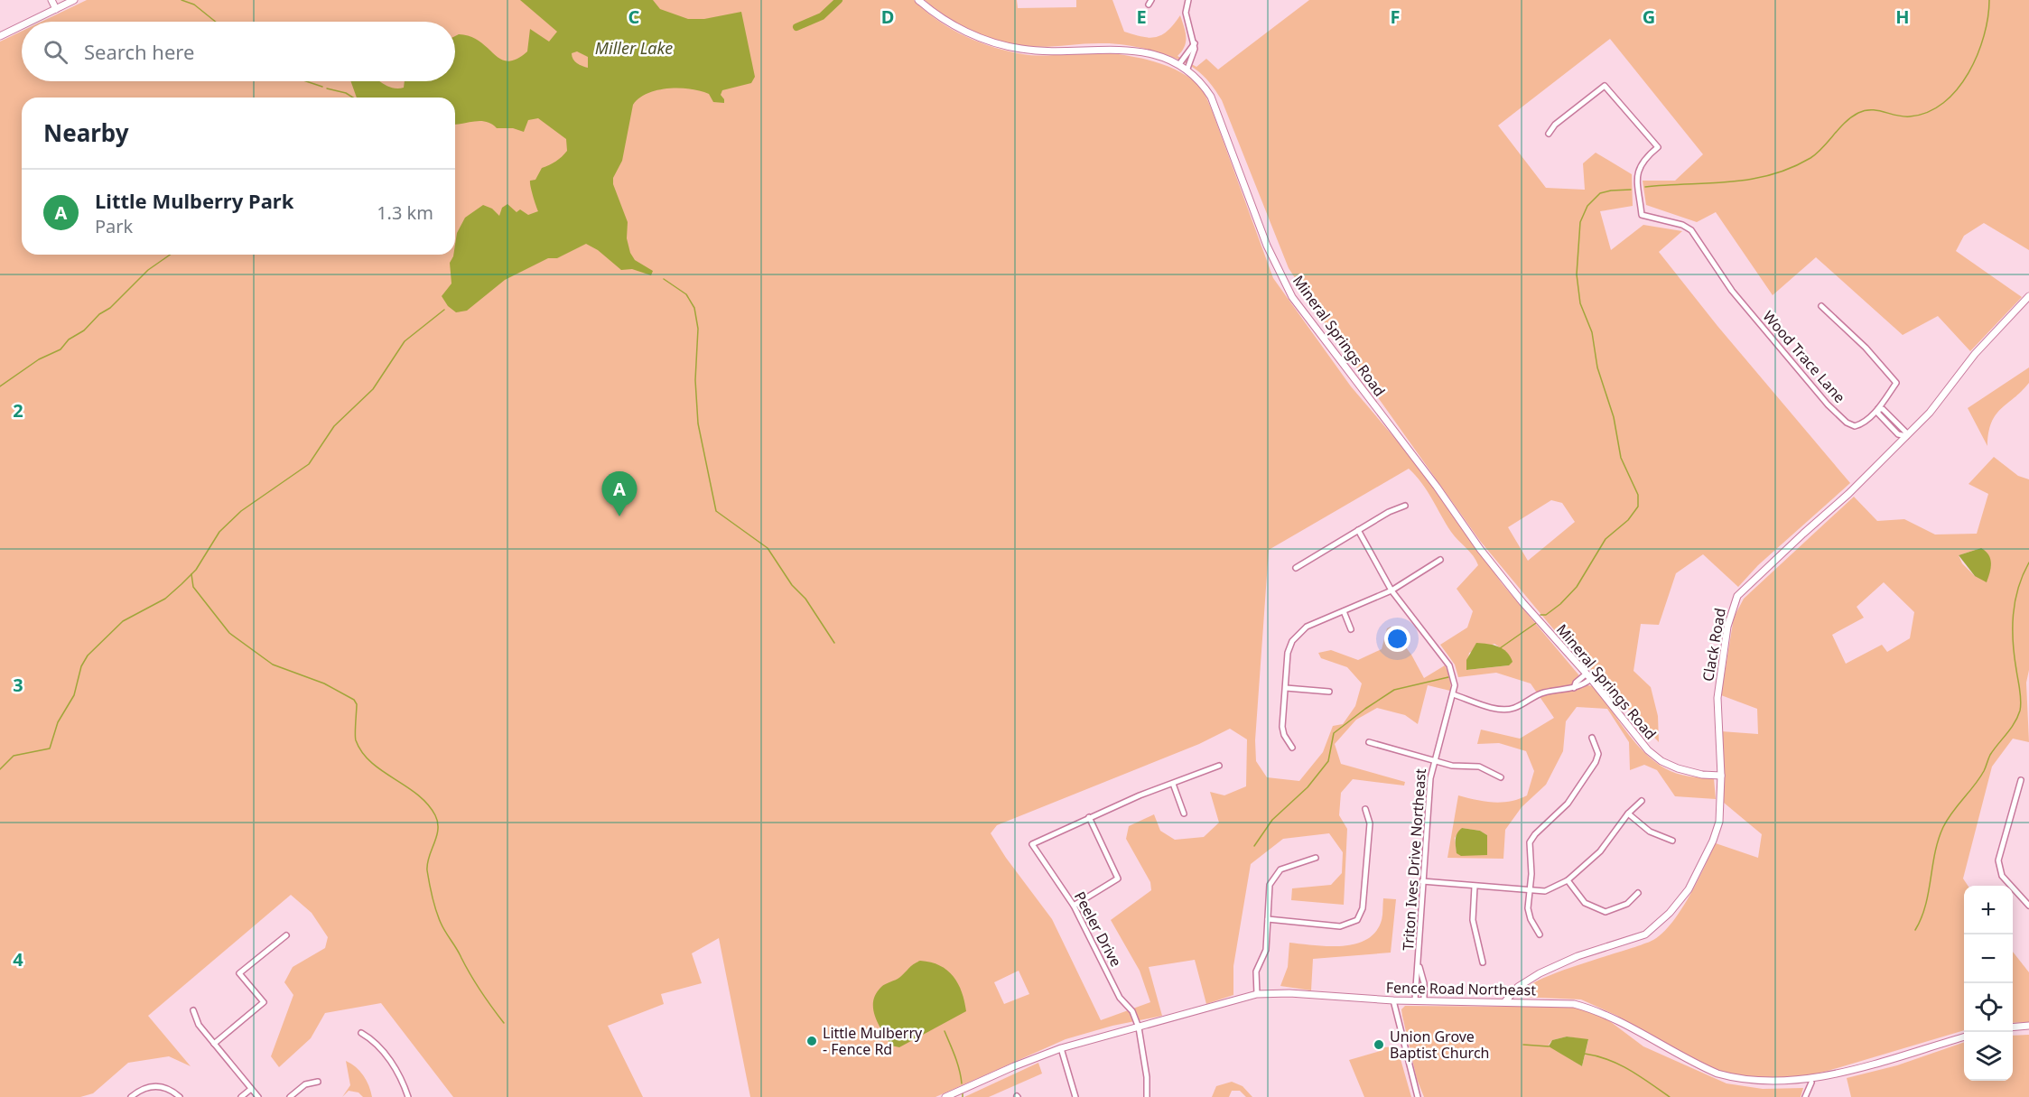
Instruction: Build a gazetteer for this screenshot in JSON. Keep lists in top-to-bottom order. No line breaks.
{"streets":{"street":["Mineral Springs Road","Wood Trace Lane","Clack Road","Triton Ives Drive Northeast","Peeler Drive","Fence Road Northeast"]},"crossings":[["Mineral Springs Road","Clack Road"],["Clack Road","Fence Road Northeast"],["Triton Ives Drive Northeast","Fence Road Northeast"],["Peeler Drive","Fence Road Northeast"]],"water":["Miller Lake"],"places":["Little Mulberry - Fence Rd","Union Grove Baptist Church"],"page":{"search":"Search here","heading":"Nearby","list":[{"mark":"A","name":"Little Mulberry Park","note":"Park","value":"1.3 km"}],"pins":"A","map_buttons":["+","−"]},"grid":{"columns":["C","D","E","F","G","H"],"rows":["2","3","4"]}}
